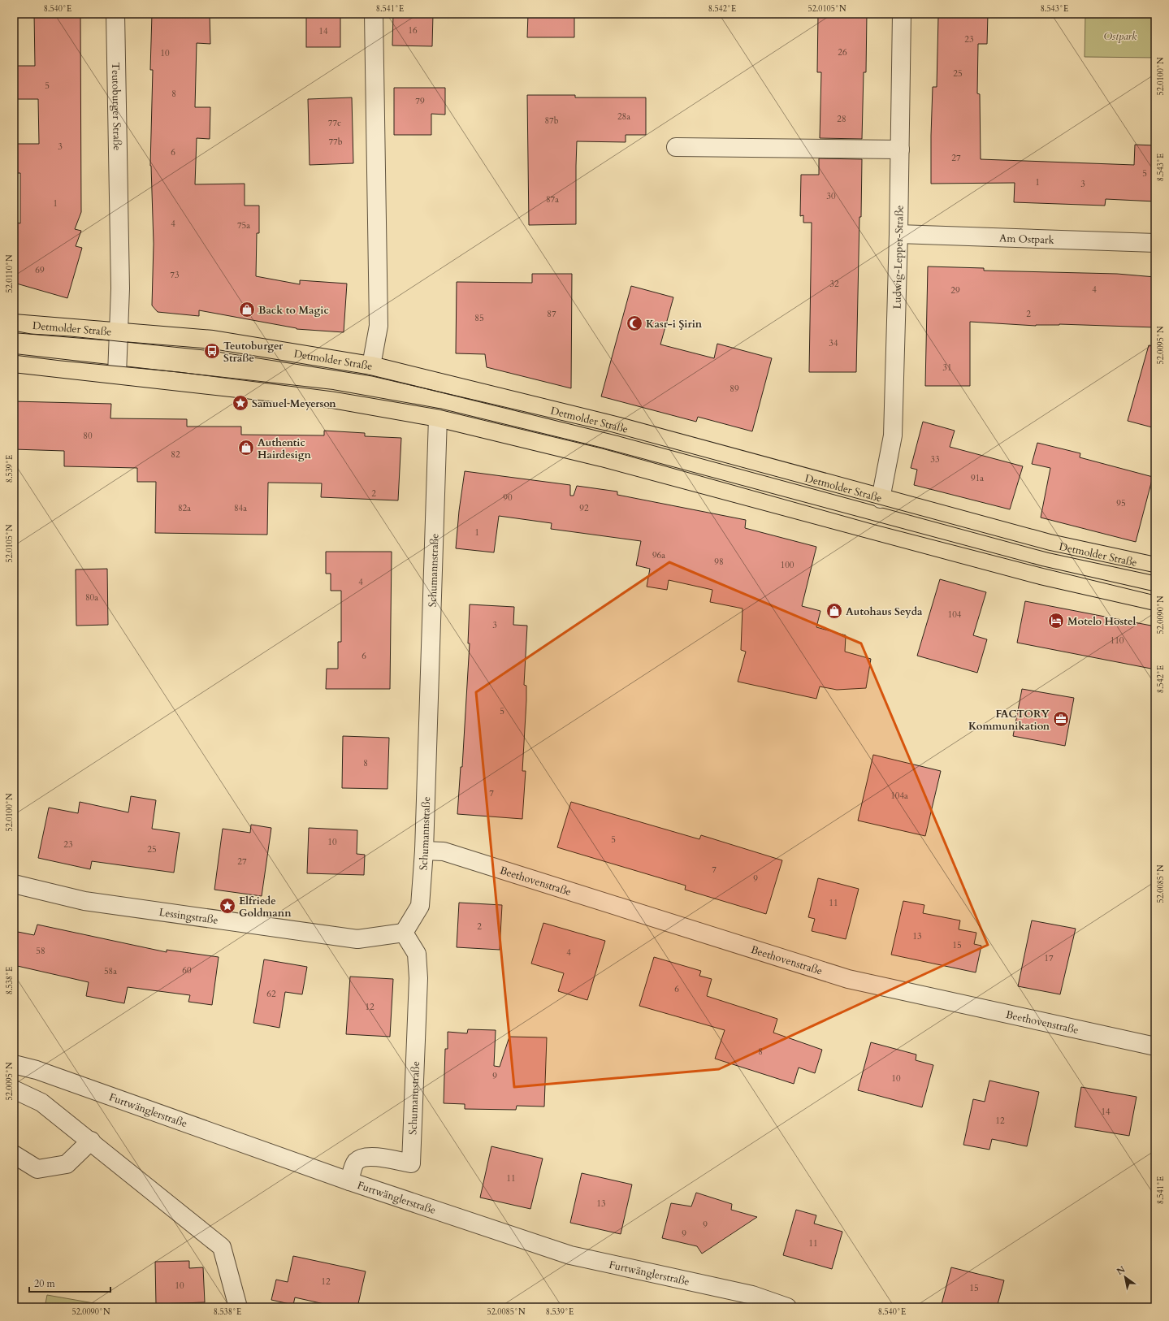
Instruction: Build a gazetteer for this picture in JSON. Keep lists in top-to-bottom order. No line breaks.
{"streets":{"main road":["Detmolder Straße"],"street":["Teutoburger Straße","Am Ostpark","Ludwig-Lepper-Straße","Schumannstraße","Beethovenstraße","Lessingstraße","Furtwänglerstraße"]},"crossings":[["Teutoburger Straße","Detmolder Straße"],["Am Ostpark","Ludwig-Lepper-Straße"],["Ludwig-Lepper-Straße","Detmolder Straße"],["Schumannstraße","Beethovenstraße"],["Schumannstraße","Lessingstraße"],["Schumannstraße","Furtwänglerstraße"]],"parks":["Ostpark"],"places":{"shop":["Back to Magic","Authentic Hairdesign","Autohaus Seyda"],"mosque":["Kasr-i Şirin"],"bus stop":["Teutoburger Straße"],"place":["Samuel Meyerson","Elfriede Goldmann"],"hotel":["Motelo Hostel"],"office":["FACTORY Kommunikation"]},"house_numbers":["16","14","23","26","10","25","5","8","79","28a","28","87b","77c","77b","3","6","27","5","1","3","30","87a","1","4","75a","69","73","32","4","29","87","2","85","34","31","89","80","82","33","91a","2","90","95","82a","84a","92","1","96a","98","100","4","80a","104","3","110","6","5","8","7","104a","5","10","23","25","27","7","9","11","2","13","15","58","4","17","60","58a","6","62","12","8","9","10","14","12","11","13","9","9","11","12","10","15"],"scale_bar":"20 m","north":"top left","coordinates":["8.540°E","8.541°E","8.542°E","52.0105°N","8.543°E","52.0100°N","52.0110°N","52.0095°N","8.539°E","52.0090°N","52.0085°N","8.538°E"]}
